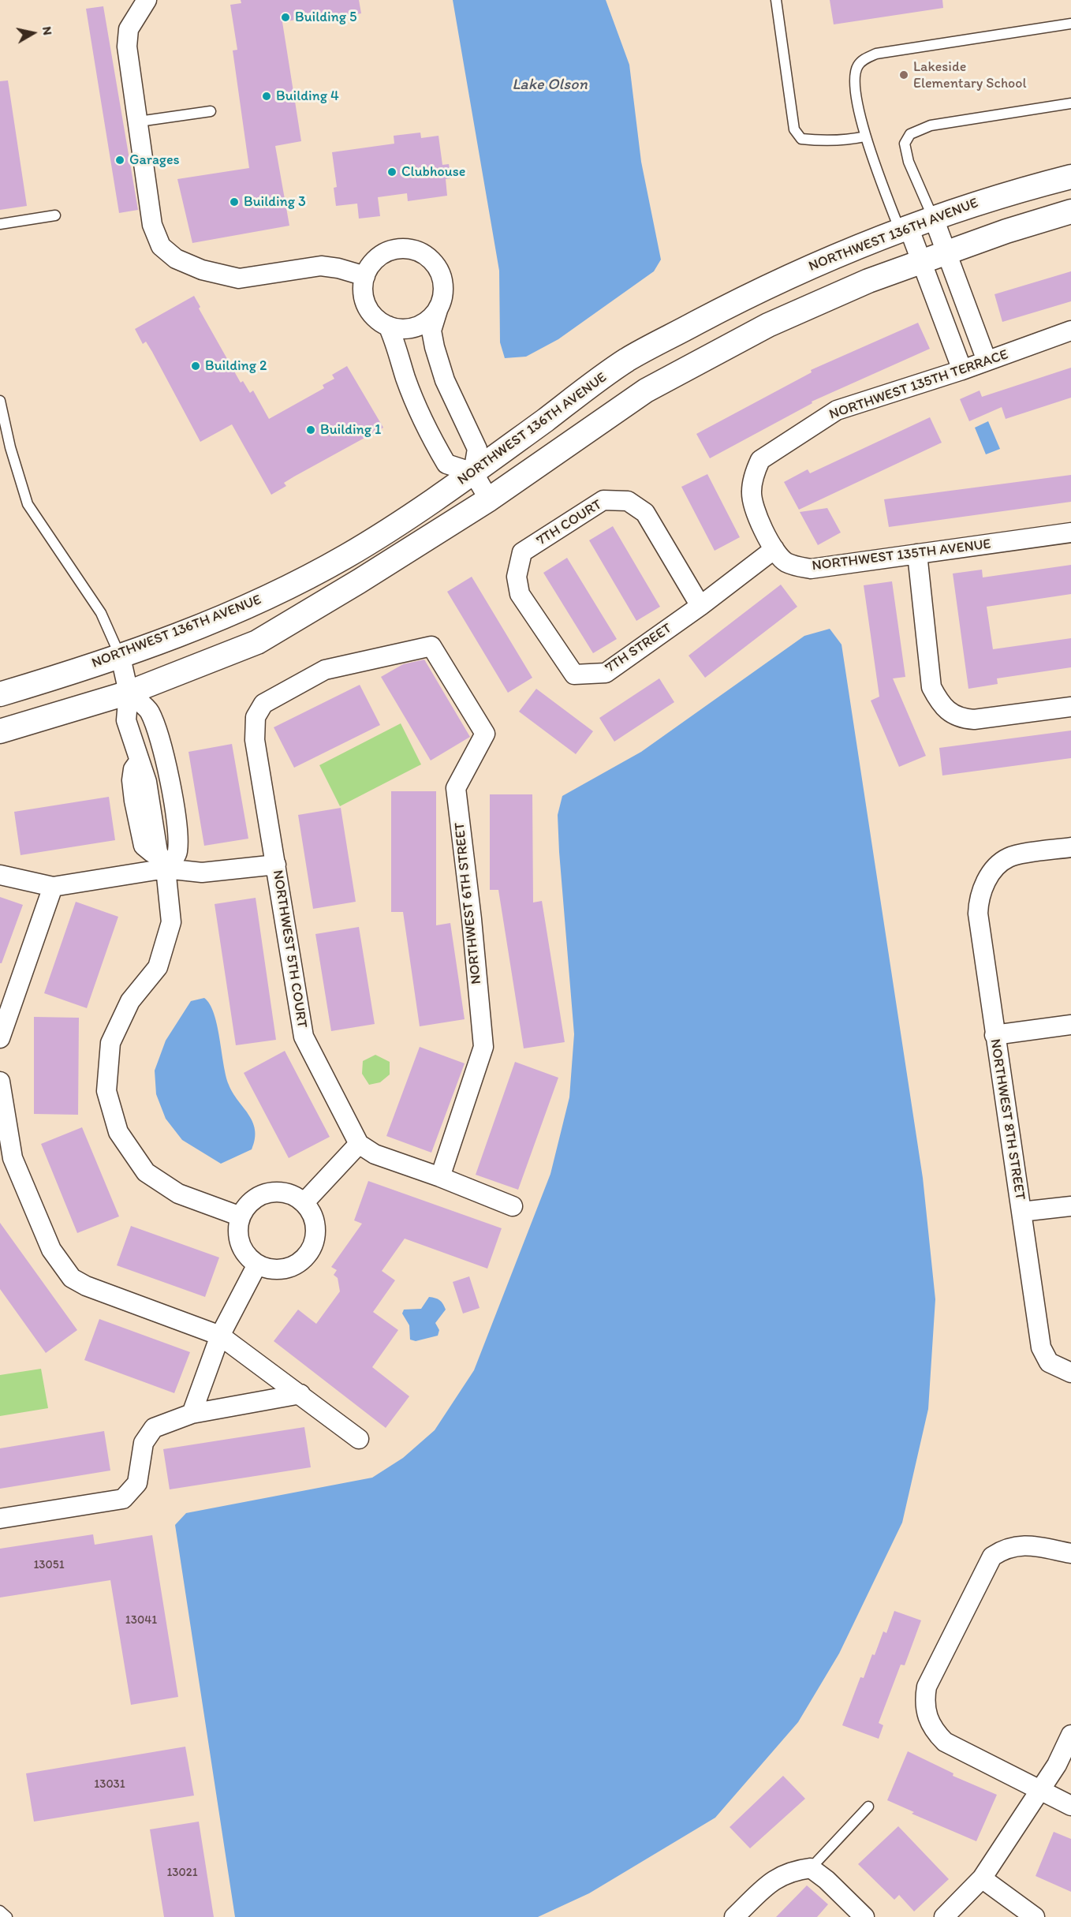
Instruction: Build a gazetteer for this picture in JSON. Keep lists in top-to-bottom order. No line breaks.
{"streets":{"street":["NORTHWEST 136TH AVENUE","NORTHWEST 135TH TERRACE","7TH COURT","NORTHWEST 135TH AVENUE","7TH STREET","NORTHWEST 6TH STREET","NORTHWEST 5TH COURT","NORTHWEST 8TH STREET"]},"crossings":[["NORTHWEST 135TH TERRACE","NORTHWEST 135TH AVENUE"],["7TH COURT","7TH STREET"],["NORTHWEST 6TH STREET","NORTHWEST 5TH COURT"]],"water":["Lake Olson"],"places":["Building 5","Lakeside Elementary School","Building 4","Garages","Clubhouse","Building 3","Building 2","Building 1"],"house_numbers":["13051","13041","13031","13021"],"north":"right"}
